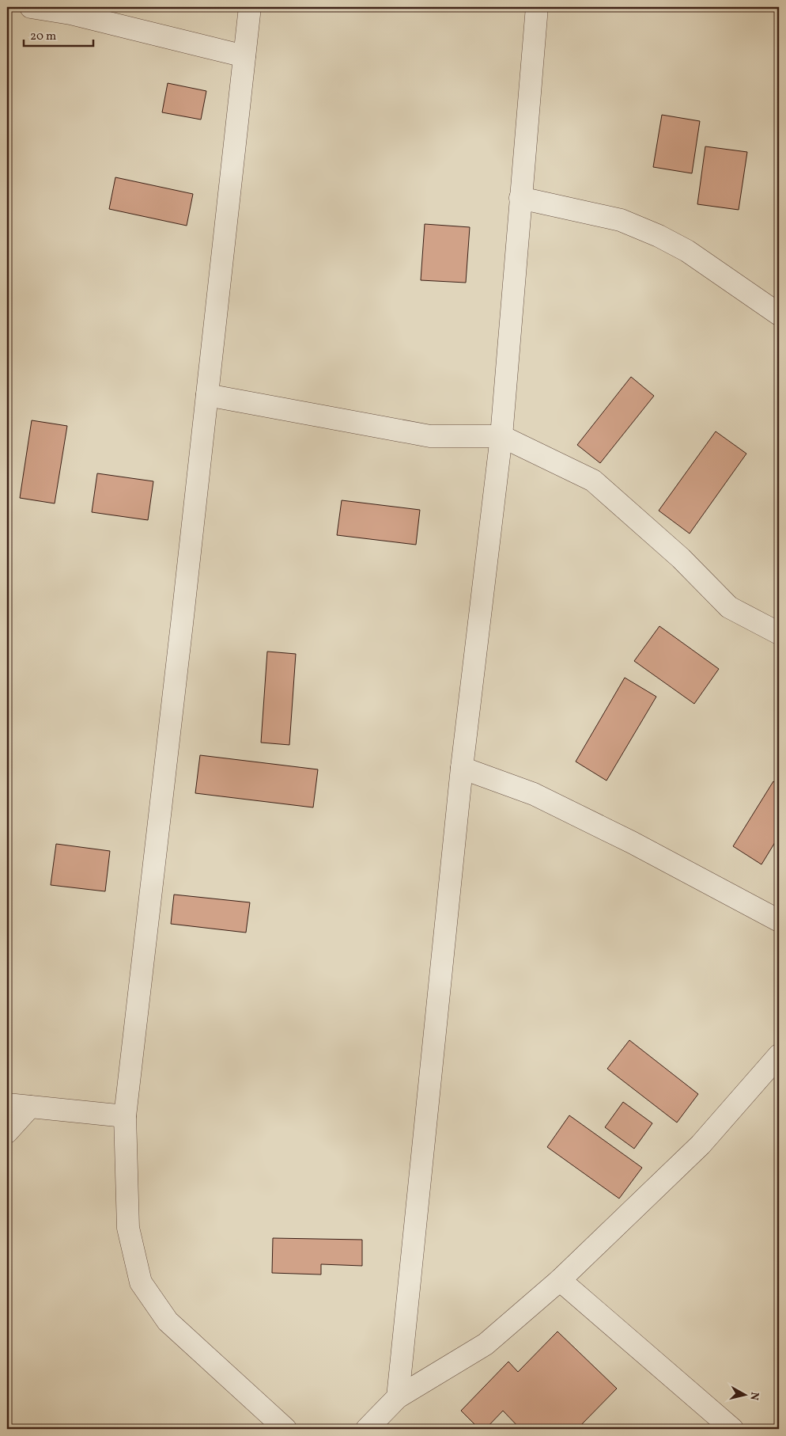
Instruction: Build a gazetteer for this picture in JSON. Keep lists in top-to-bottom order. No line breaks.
{"scale_bar":"20 m","north":"right"}
